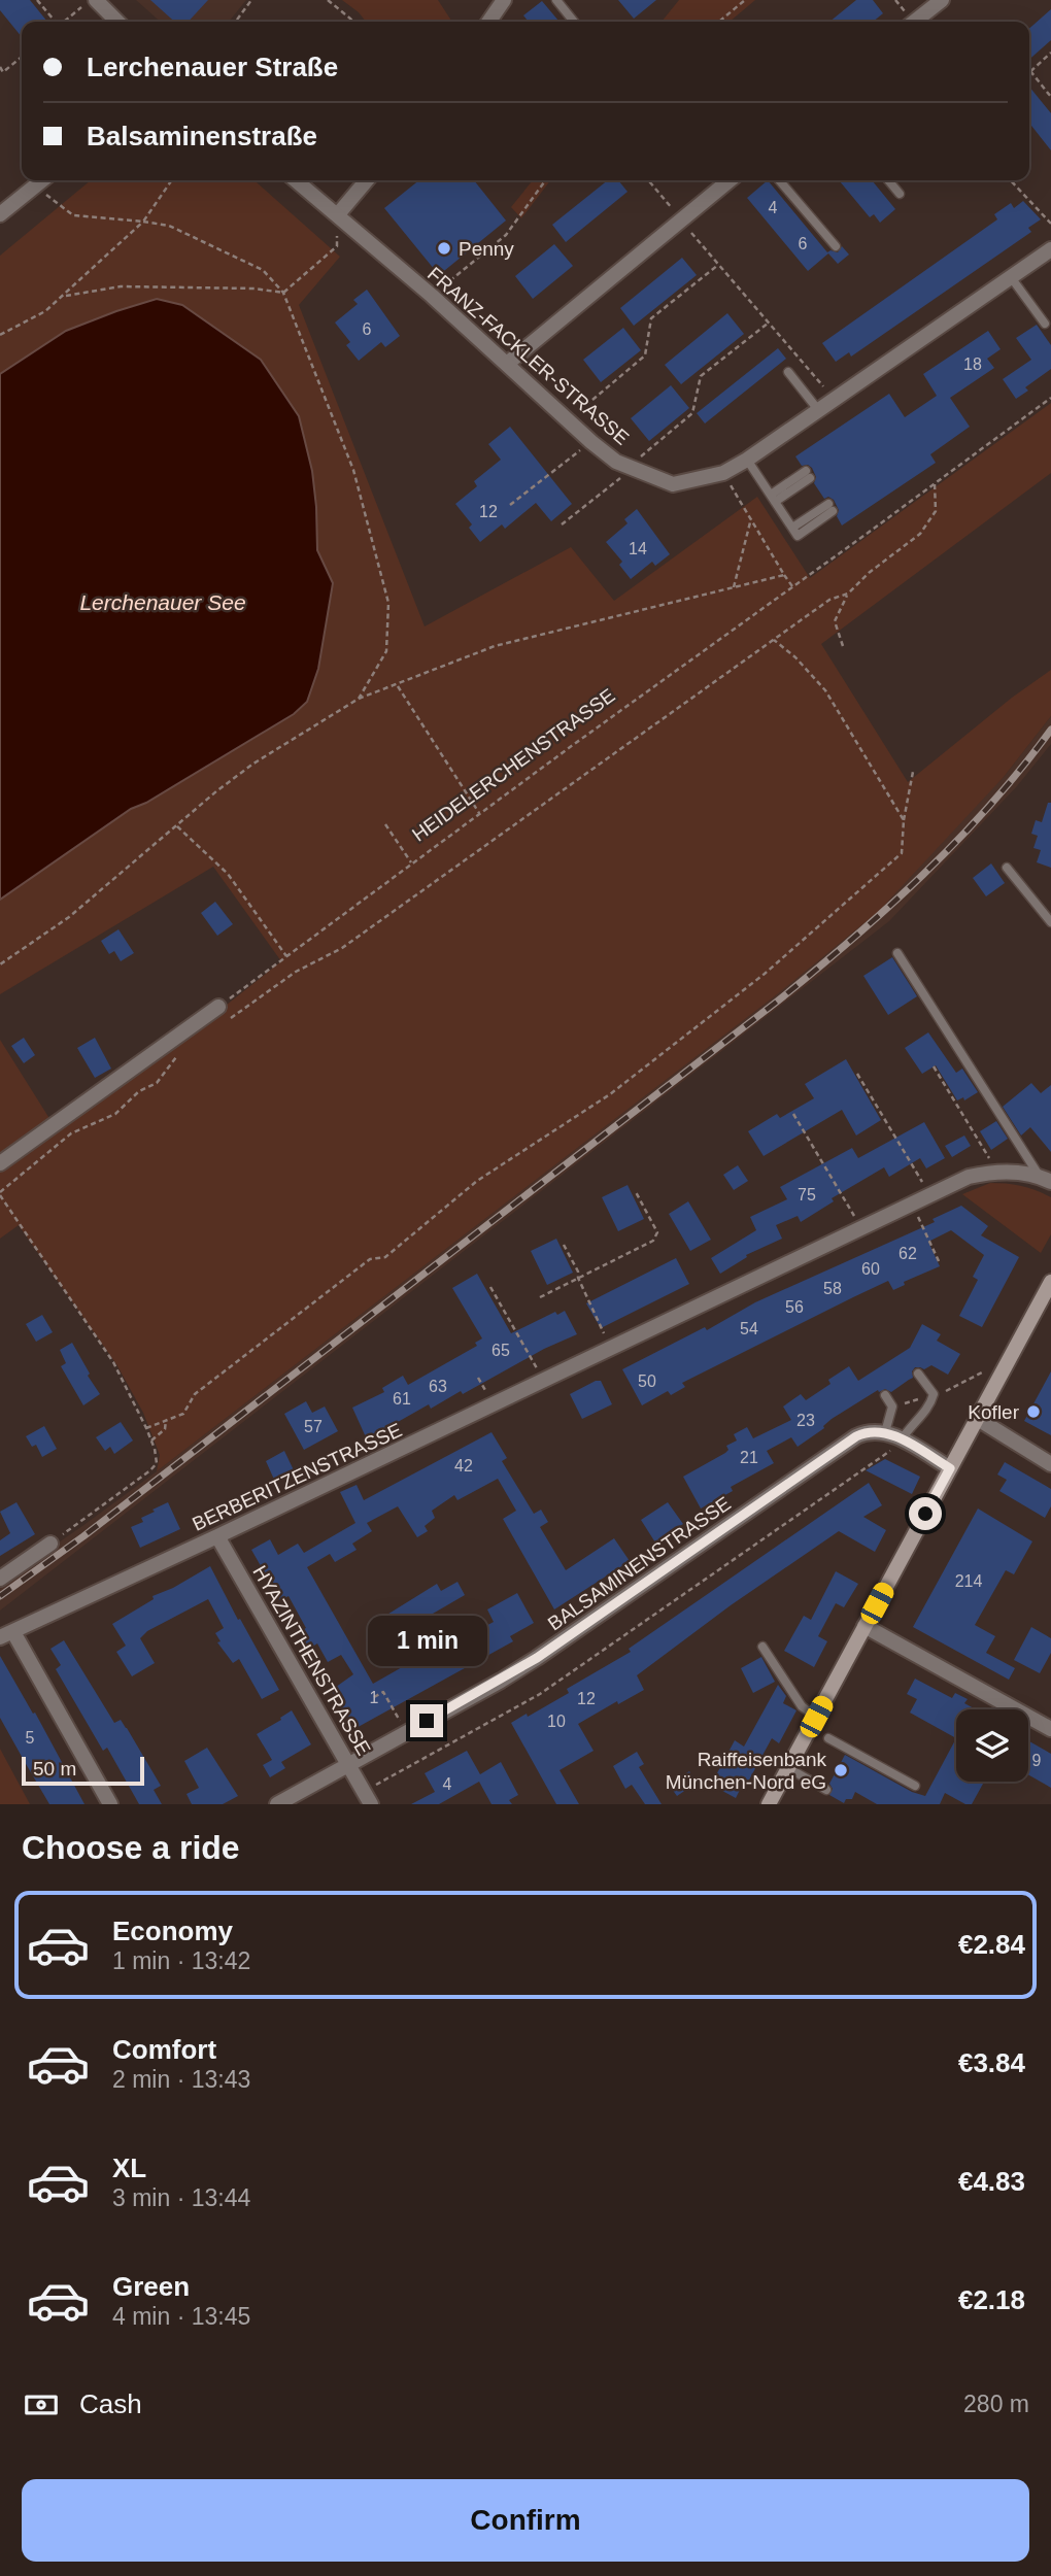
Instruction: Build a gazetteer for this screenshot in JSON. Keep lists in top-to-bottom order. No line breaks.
{"streets":{"street":["FRANZ-FACKLER-STRASSE","BERBERITZENSTRASSE","BALSAMINENSTRASSE","HYAZINTHENSTRASSE"],"path":["HEIDELERCHENSTRASSE"]},"crossings":[["BERBERITZENSTRASSE","HYAZINTHENSTRASSE"],["BALSAMINENSTRASSE","HYAZINTHENSTRASSE"]],"water":["Lerchenauer See"],"places":["Penny","Kofler","Raiffeisenbank München-Nord eG"],"house_numbers":["4","6","6","18","12","14","75","62","60","58","56","54","65","50","63","61","23","57","21","42","214","1","12","10","5","9","4"],"scale_bar":"50 m","page":{"banner":["Lerchenauer Straße","Balsaminenstraße"],"bubble":"1 min","scale":"50 m","heading":"Choose a ride","list":[{"name":"Economy","note":"1 min · 13:42","value":"€2.84"},{"name":"Comfort","note":"2 min · 13:43","value":"€3.84"},{"name":"XL","note":"3 min · 13:44","value":"€4.83"},{"name":"Green","note":"4 min · 13:45","value":"€2.18"}],"pay":["Cash","280 m"],"buttons":"Confirm"}}
